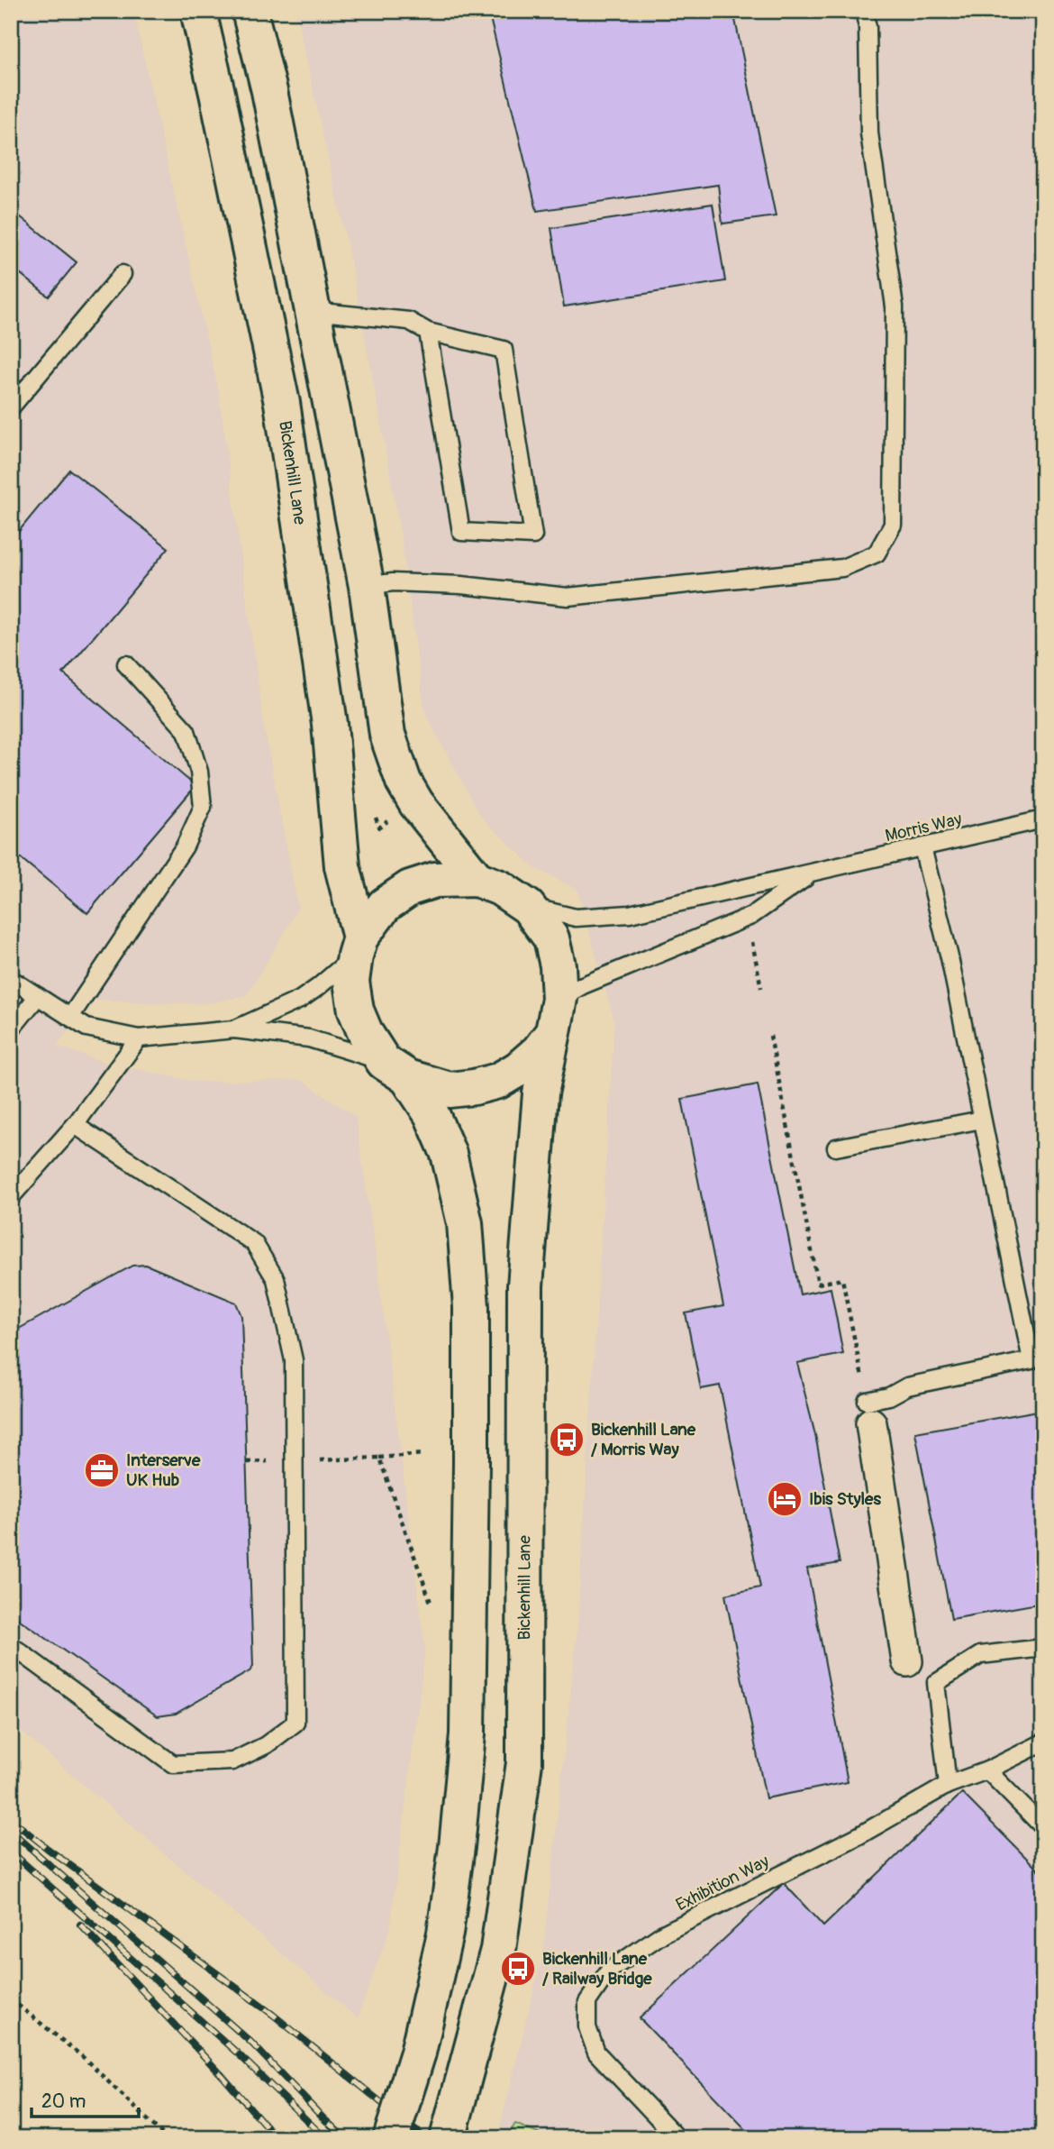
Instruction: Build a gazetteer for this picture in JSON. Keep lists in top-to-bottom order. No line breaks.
{"streets":{"main road":["Bickenhill Lane"],"lane":["Morris Way","Exhibition Way"]},"crossings":[["Bickenhill Lane","Morris Way"]],"places":{"bus stop":["Bickenhill Lane / Morris Way","Bickenhill Lane / Railway Bridge"],"office":["Interserve UK Hub"],"hotel":["Ibis Styles"]},"scale_bar":"20 m"}
